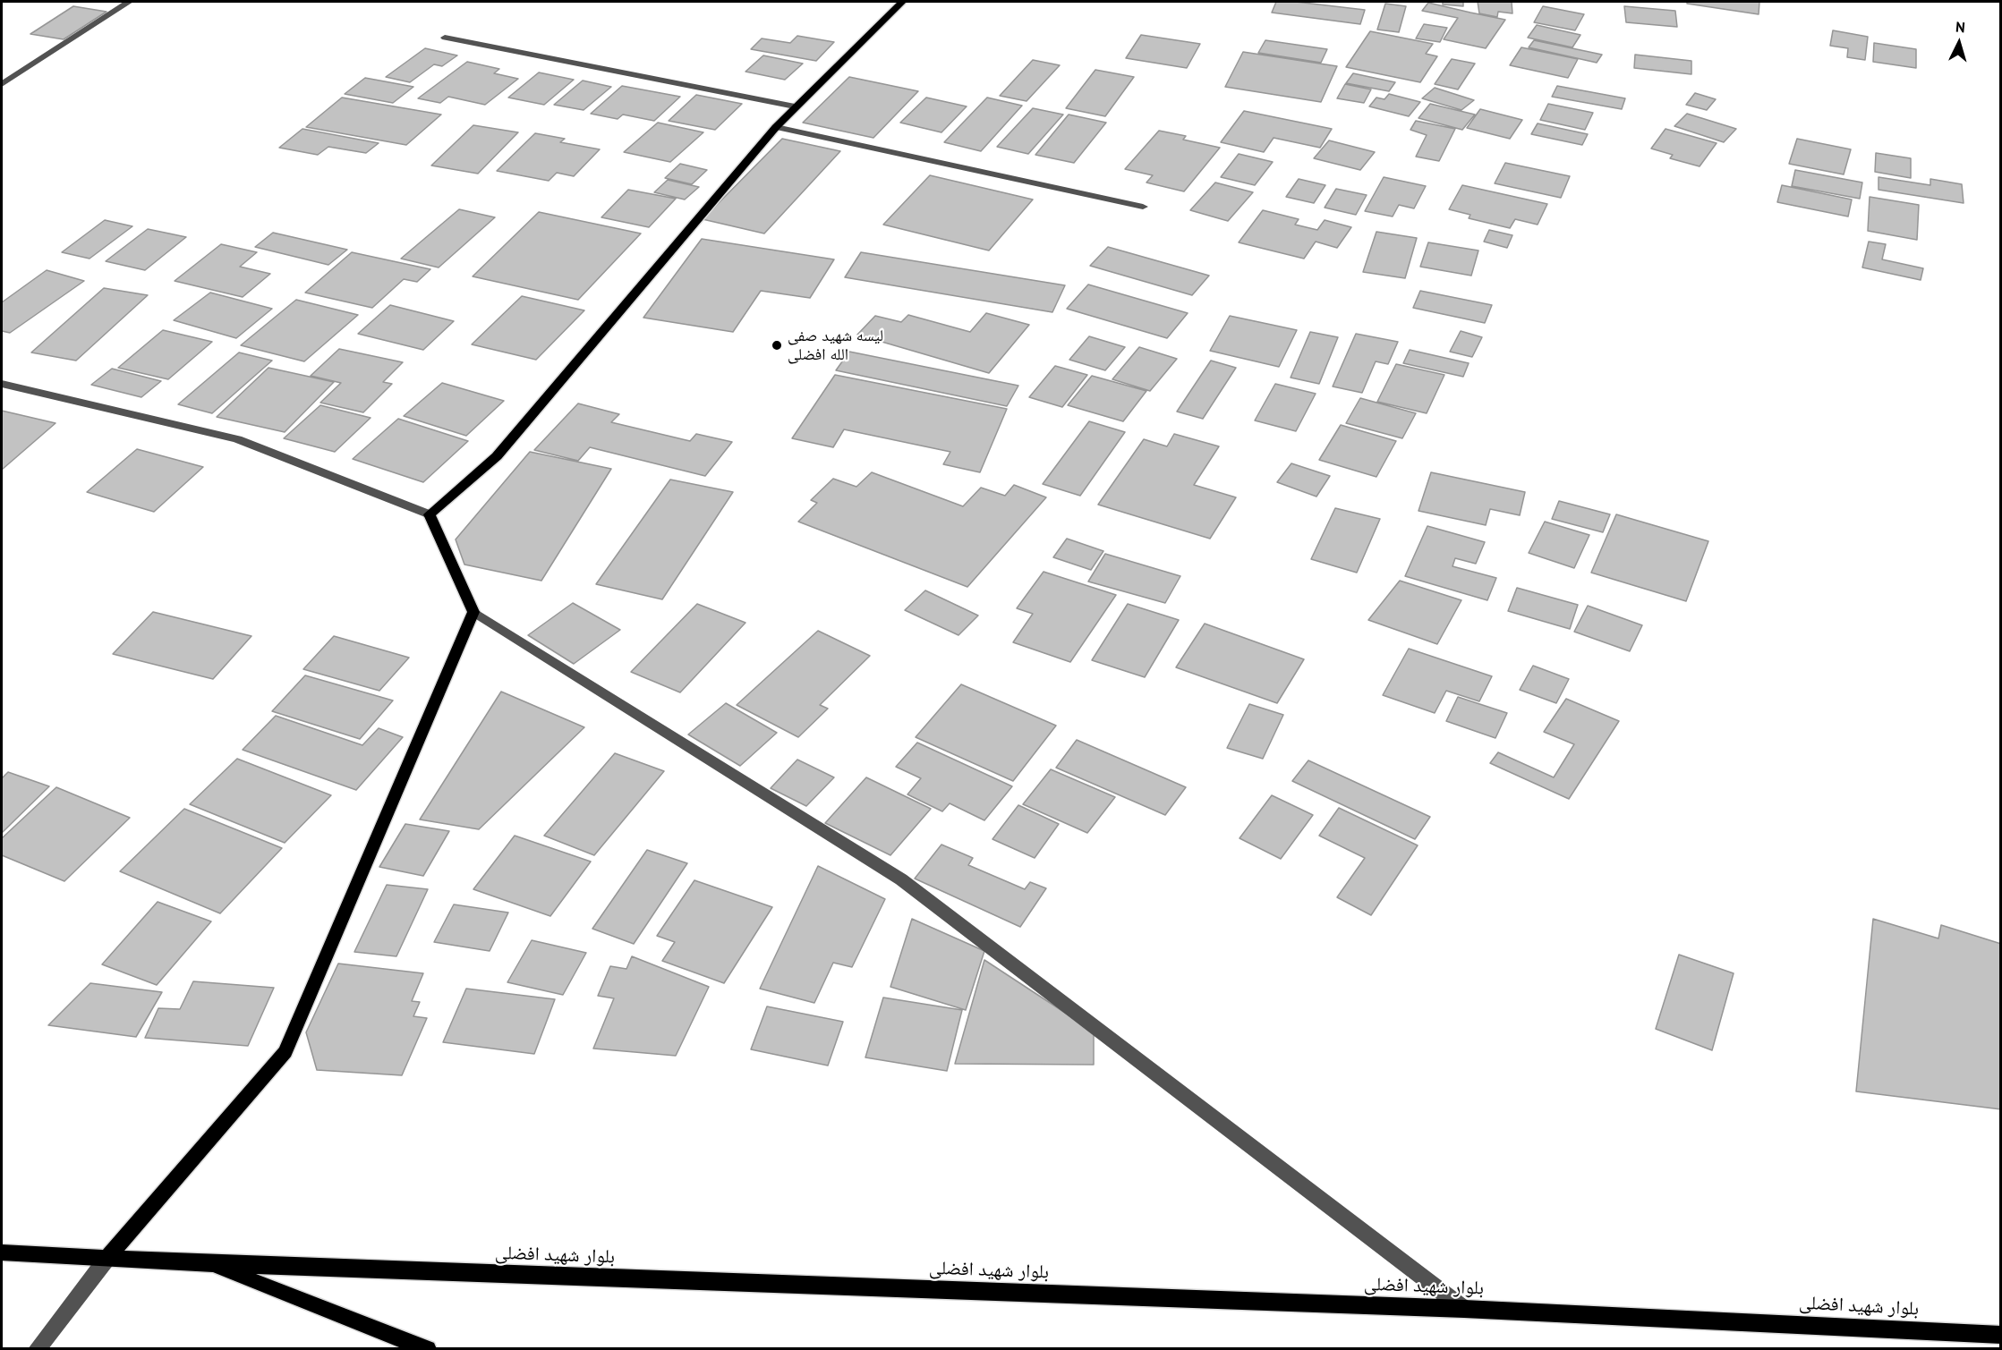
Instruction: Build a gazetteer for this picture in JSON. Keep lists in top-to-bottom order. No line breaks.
{"streets":{"main road":["بلوار شهید افضلی"]},"places":["لیسه شهید صفی الله افضلی"],"north":"top"}
